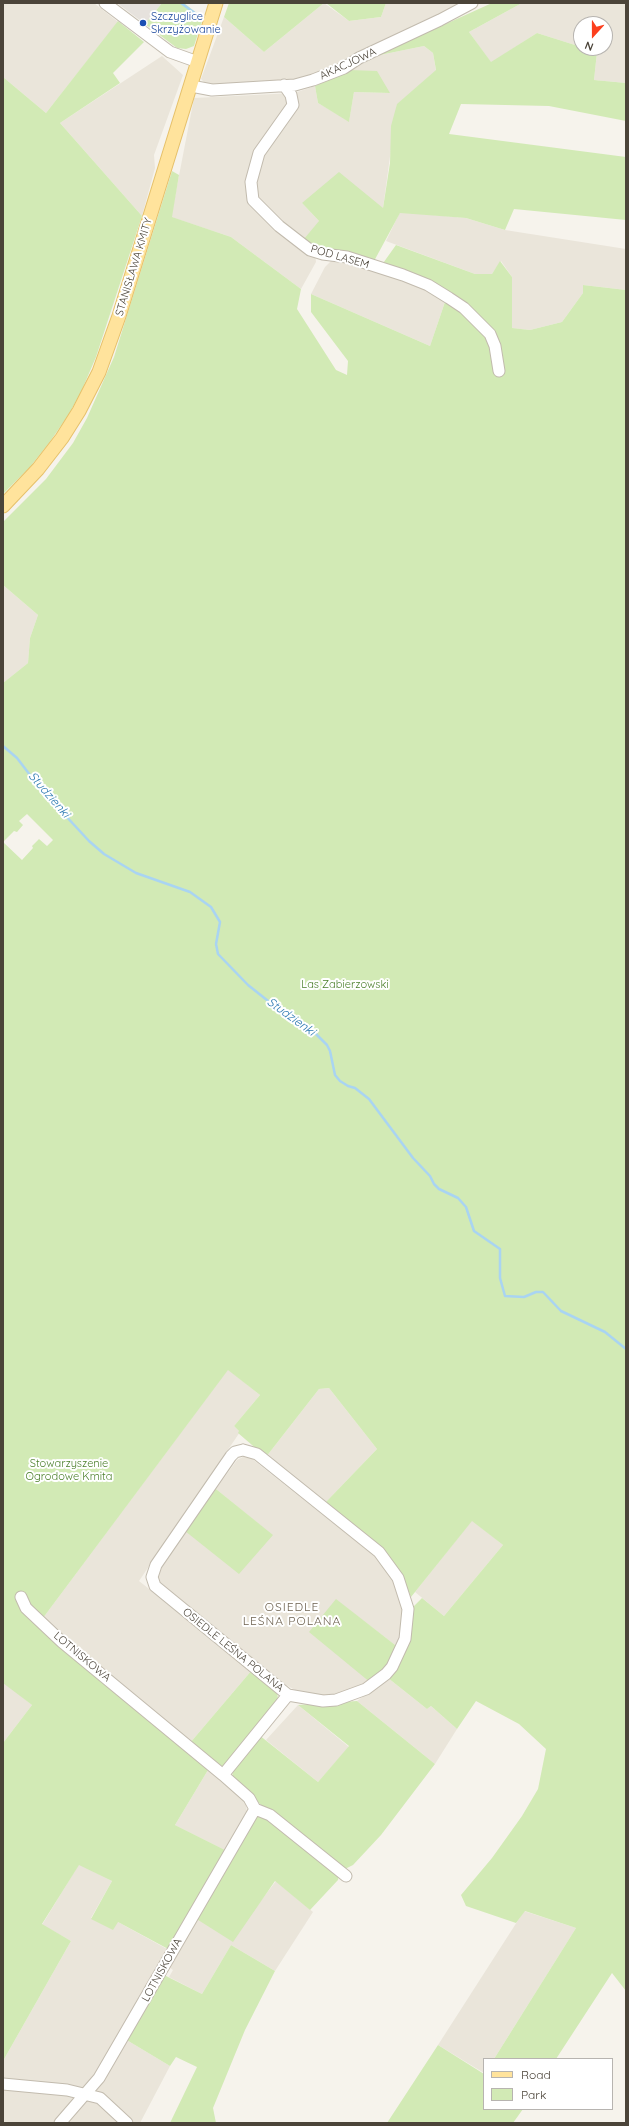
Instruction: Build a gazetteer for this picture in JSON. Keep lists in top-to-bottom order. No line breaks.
{"streets":{"main road":["STANISŁAWA KMITY"],"street":["AKACJOWA","POD LASEM","OSIEDLE LEŚNA POLANA","LOTNISKOWA"]},"crossings":[["AKACJOWA","POD LASEM"],["AKACJOWA","STANISŁAWA KMITY"]],"districts":["OSIEDLE LEŚNA POLANA"],"water":["Studzienki"],"parks":["Las Zabierzowski","Stowarzyszenie Ogrodowe Kmita"],"places":["Szczyglice Skrzyżowanie"],"legend":["Road","Park"],"north":"bottom"}
